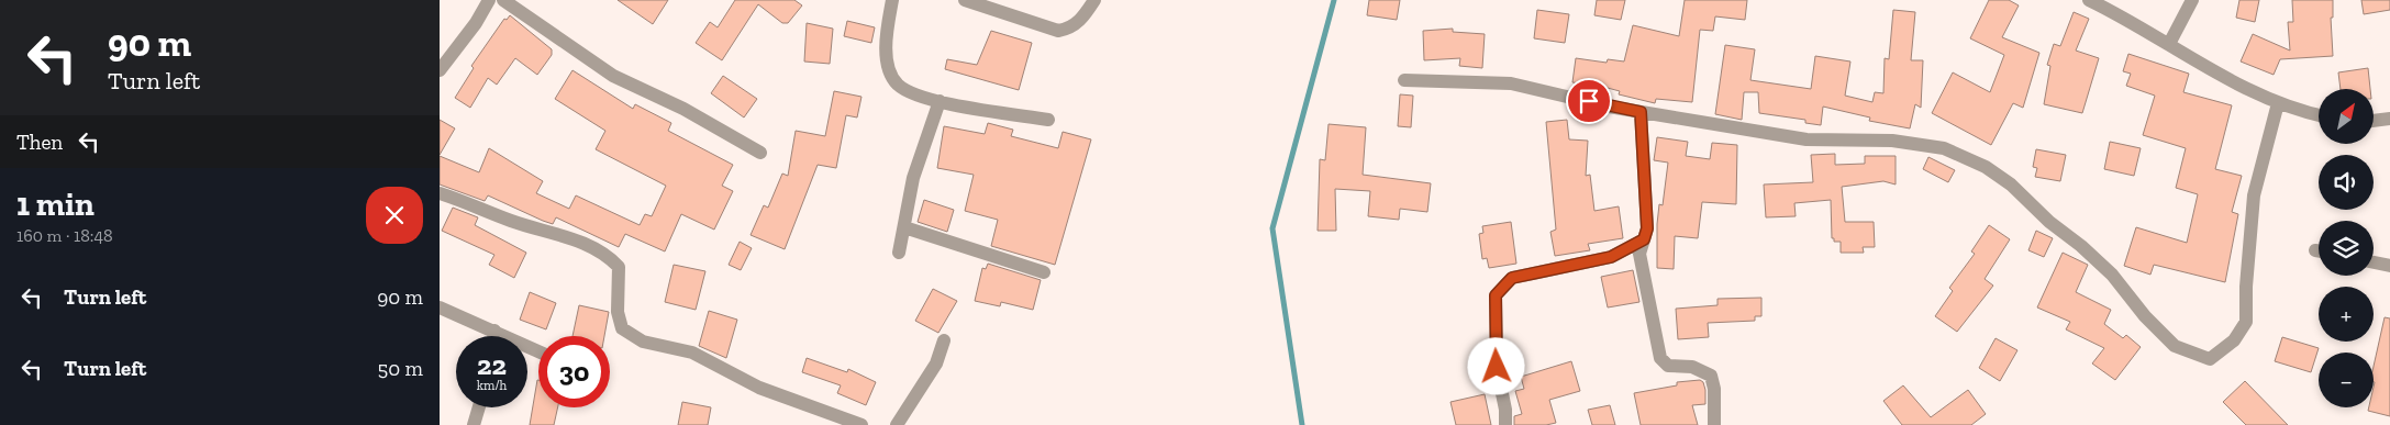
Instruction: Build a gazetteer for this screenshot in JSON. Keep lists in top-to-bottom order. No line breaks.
{"north":"top right","page":{"turn":["90 m","Turn left"],"map_buttons":["+","−"],"then":"Then","heading":["1 min","160 m · 18:48"],"list":[{"name":"Turn left","value":"90 m"},{"name":"Turn left","value":"50 m"}],"speed":"22 km/h","limit":"30"}}
